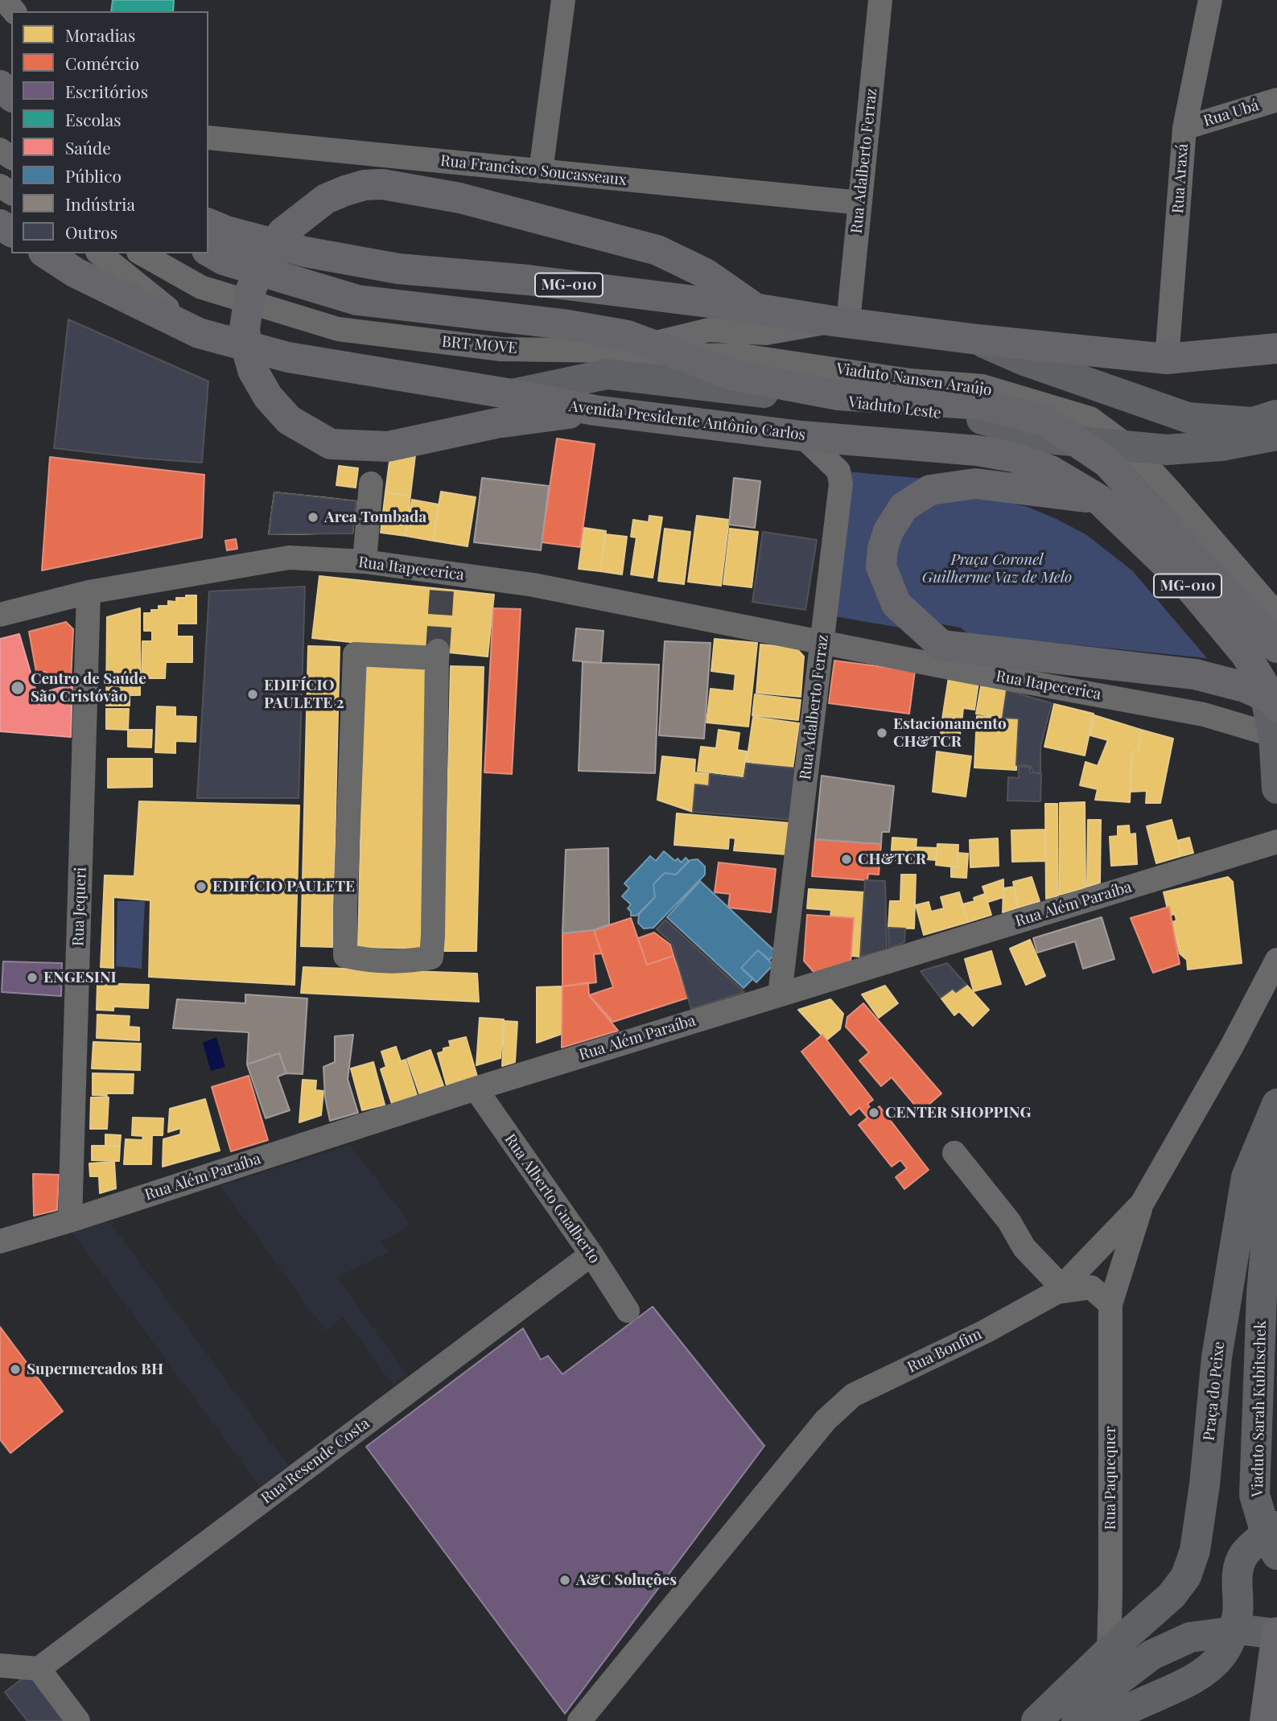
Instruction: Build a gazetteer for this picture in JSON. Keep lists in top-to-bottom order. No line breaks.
{"streets":{"highway":["MG-010","Avenida Presidente Antônio Carlos"],"main road":["Viaduto Leste","Praça do Peixe","Viaduto Sarah Kubitschek"],"street":["Rua Ubá","Rua Adalberto Ferraz","Rua Francisco Soucasseaux","Rua Araxá","BRT MOVE","Viaduto Nansen Araújo","Rua Itapecerica","Rua Além Paraíba","Rua Jequeri","Rua Alberto Gualberto","Rua Bonfim","Rua Resende Costa","Rua Paquequer"]},"crossings":[["Rua Ubá","Rua Araxá"],["Rua Adalberto Ferraz","Rua Francisco Soucasseaux"],["Rua Adalberto Ferraz","MG-010"],["Rua Adalberto Ferraz","BRT MOVE"],["Rua Adalberto Ferraz","Avenida Presidente Antônio Carlos"],["Rua Adalberto Ferraz","Rua Itapecerica"],["Rua Adalberto Ferraz","Rua Além Paraíba"],["MG-010","BRT MOVE"],["BRT MOVE","Viaduto Nansen Araújo"],["BRT MOVE","Viaduto Leste"],["Viaduto Nansen Araújo","Viaduto Leste"],["Viaduto Leste","Avenida Presidente Antônio Carlos"],["Avenida Presidente Antônio Carlos","Rua Itapecerica"],["Rua Itapecerica","Rua Jequeri"],["Rua Além Paraíba","Rua Jequeri"],["Rua Além Paraíba","Rua Alberto Gualberto"],["Rua Alberto Gualberto","Rua Resende Costa"],["Rua Bonfim","Rua Paquequer"],["Praça do Peixe","Rua Paquequer"]],"parks":["Praça Coronel Guilherme Vaz de Melo"],"places":["Area Tombada","Centro de Saúde São Cristóvão","EDIFÍCIO PAULETE 2","Estacionamento CH&TCR","CH&TCR","EDIFÍCIO PAULETE","ENGESINI","CENTER SHOPPING","Supermercados BH","A&C Soluções"],"legend":["Moradias","Comércio","Escritórios","Escolas","Saúde","Público","Indústria","Outros"]}
